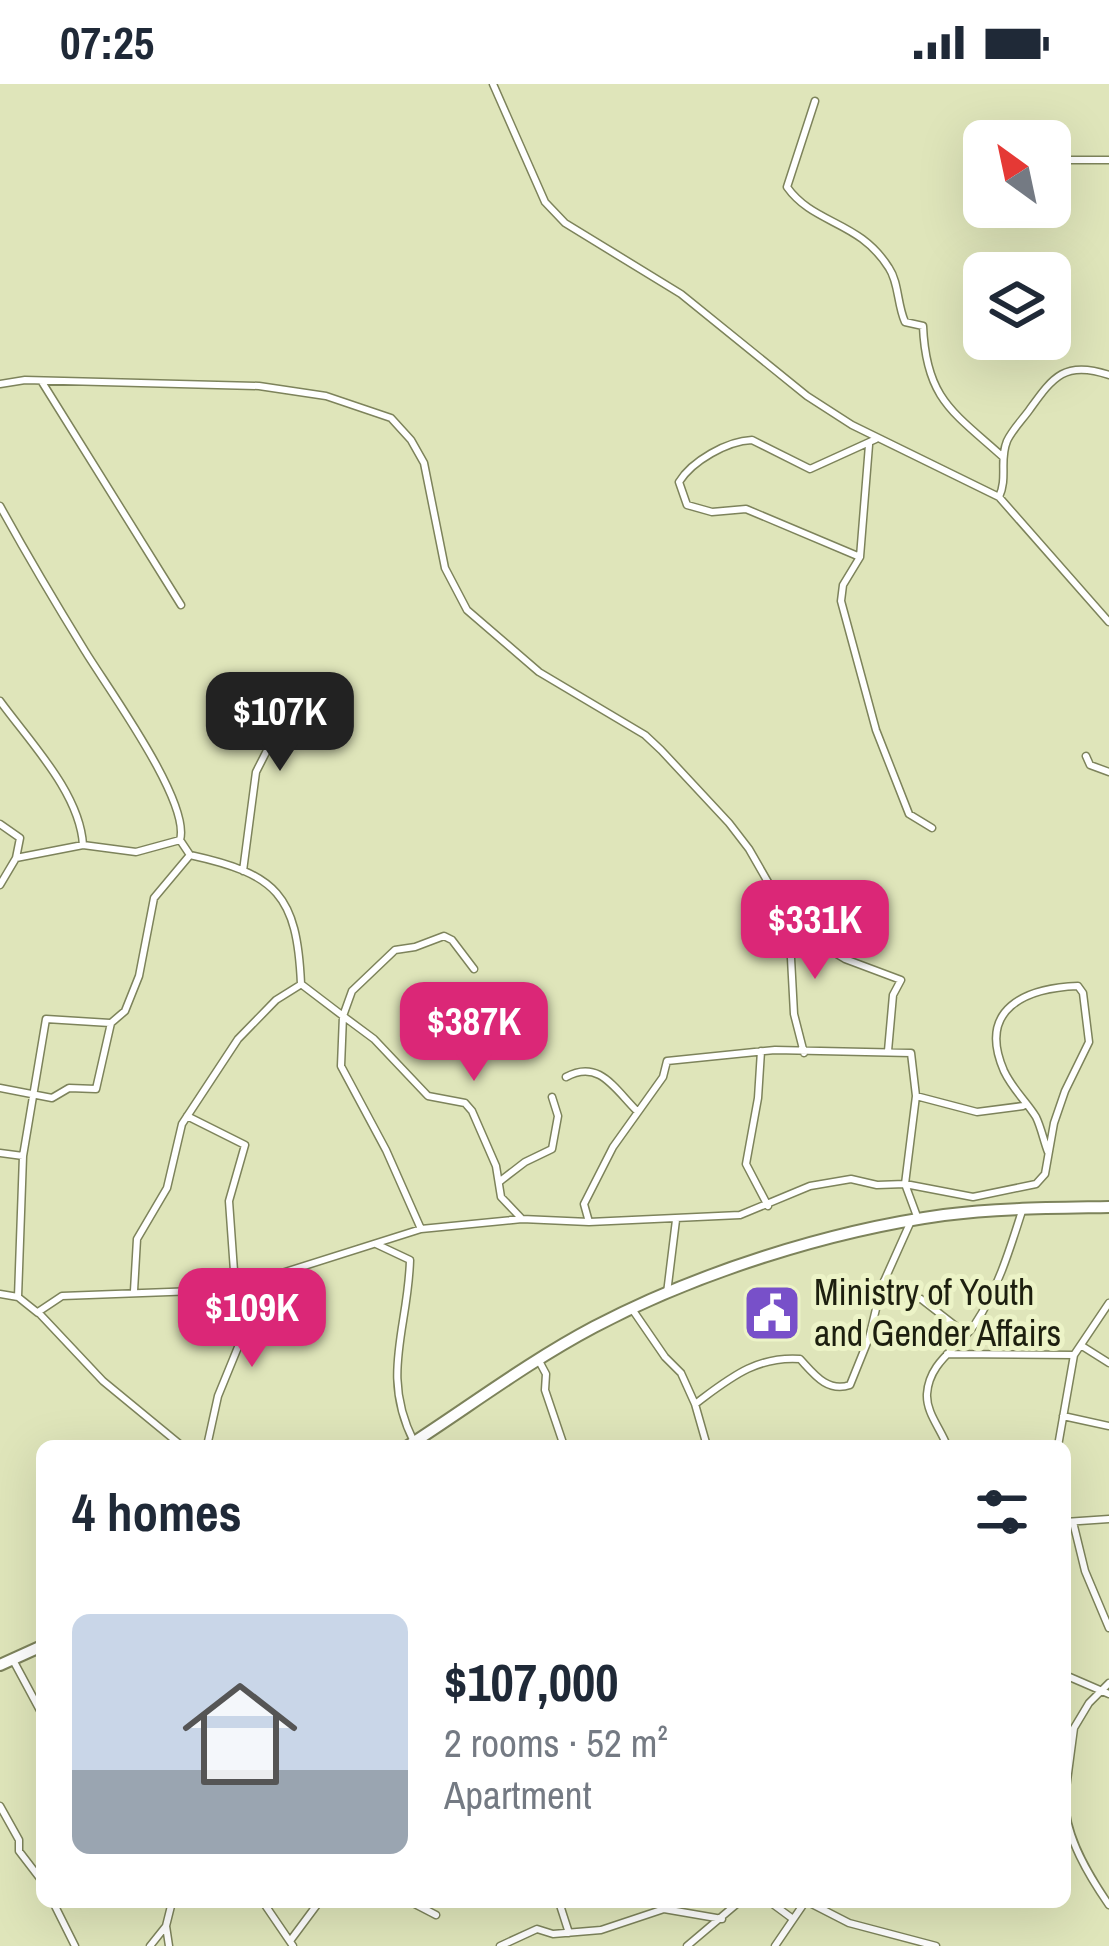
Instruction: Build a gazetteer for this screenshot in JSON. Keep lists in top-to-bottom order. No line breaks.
{"places":{"public building":["Ministry of Youth and Gender Affairs"]},"north":"top left","page":{"status":"07:25","price":["$107K","$331K","$387K","$109K"],"heading":"4 homes","list":[{"name":"$107,000","note":"2 rooms · 52 m² · Apartment"}]}}
